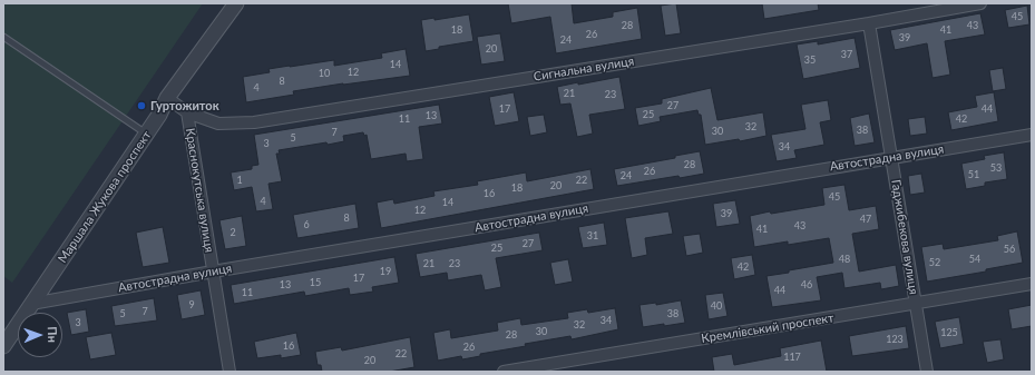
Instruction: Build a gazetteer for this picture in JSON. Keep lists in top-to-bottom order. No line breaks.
{"streets":{"street":["Сигнальна вулиця","Автострадна вулиця","Краснокутська вулиця","Маршала Жукова проспект","Гаджибекова вулиця","Кремлівський проспект"]},"crossings":[["Сигнальна вулиця","Краснокутська вулиця"],["Сигнальна вулиця","Гаджибекова вулиця"],["Автострадна вулиця","Краснокутська вулиця"],["Автострадна вулиця","Маршала Жукова проспект"],["Автострадна вулиця","Гаджибекова вулиця"],["Краснокутська вулиця","Маршала Жукова проспект"],["Гаджибекова вулиця","Кремлівський проспект"]],"places":["Гуртожиток"],"house_numbers":["45","28","43","18","41","26","39","24","20","37","35","14","12","10","8","4","21","23","27","17","44","25","13","11","42","32","38","30","7","5","3","34","28","53","26","51","24","1","22","20","18","16","45","4","14","12","39","8","47","6","43","41","2","31","27","25","56","48","54","52","21","23","42","19","17","15","13","46","44","11","9","40","7","5","38","34","3","32","30","125","28","123","16","26","22","117","20"],"north":"right"}
